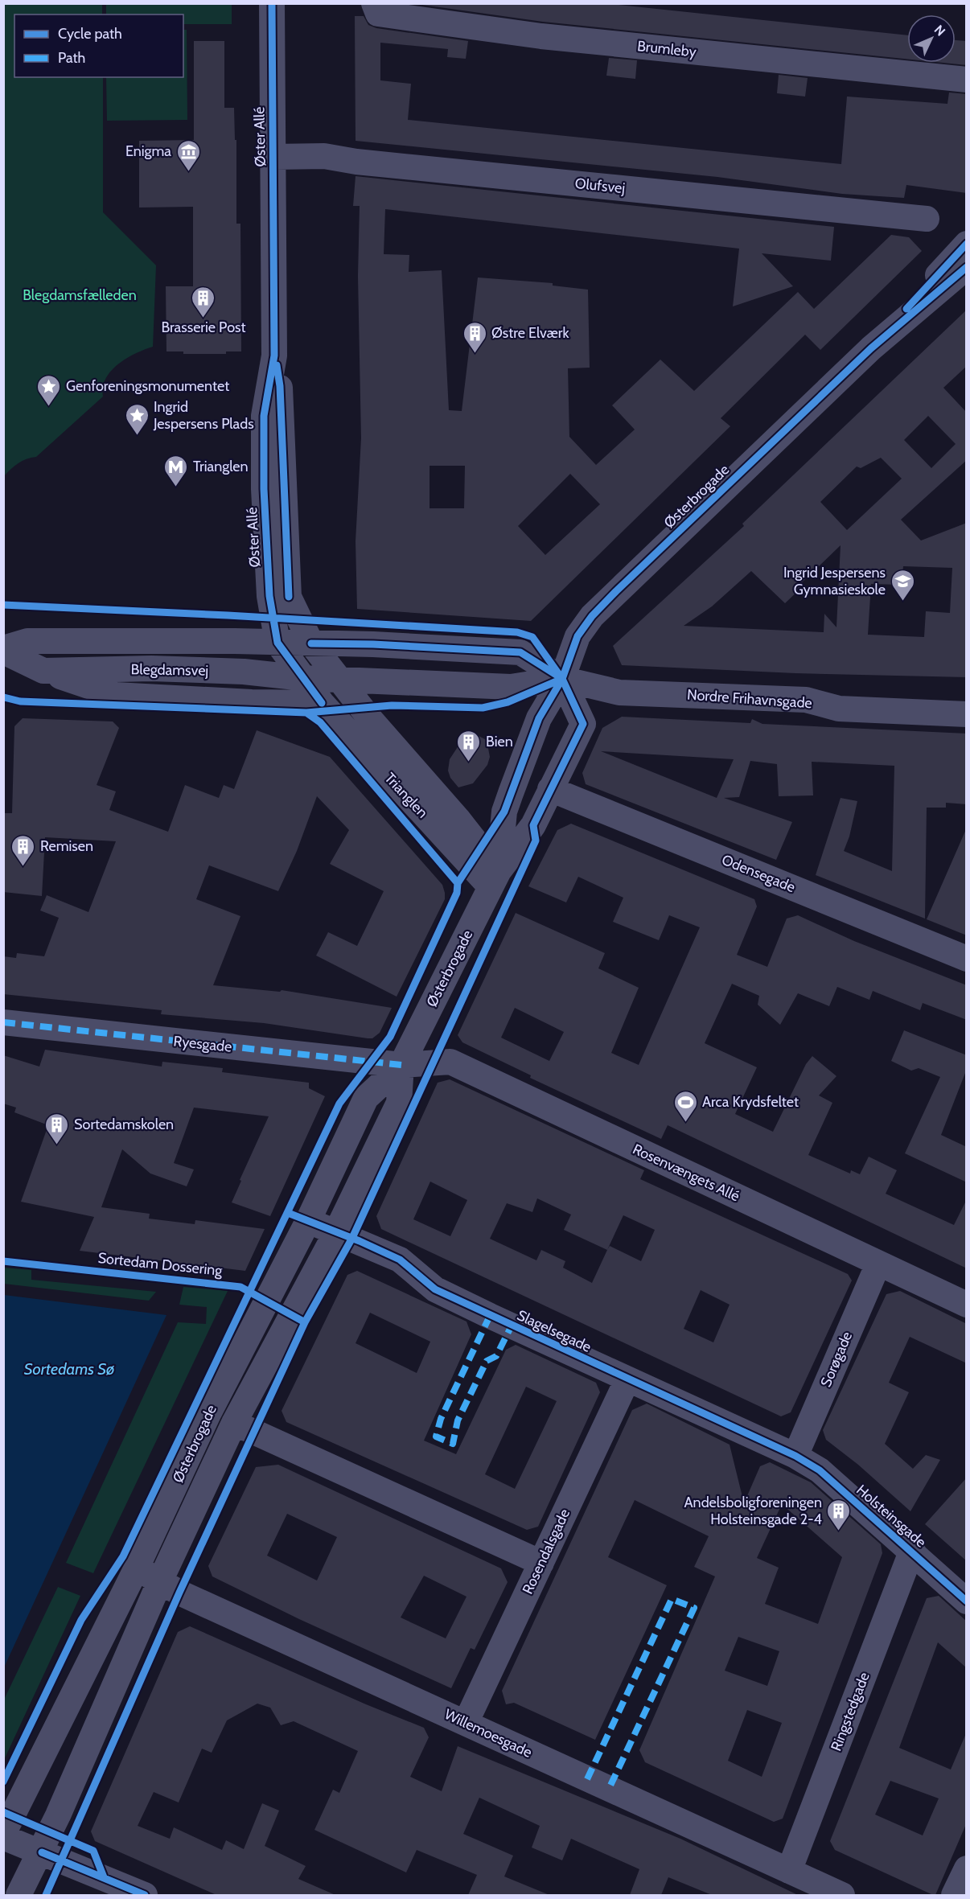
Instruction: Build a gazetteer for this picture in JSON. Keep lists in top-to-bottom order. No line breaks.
{"streets":{"street":["Brumleby","Øster Allé","Olufsvej","Østerbrogade","Blegdamsvej","Nordre Frihavnsgade","Trianglen","Odensegade","Ryesgade","Rosenvængets Allé","Slagelsegade","Sorøgade","Holsteinsgade","Rosendalsgade","Ringstedgade","Willemoesgade"],"cycle path":["Sortedam Dossering"]},"crossings":[["Øster Allé","Olufsvej"],["Øster Allé","Blegdamsvej"],["Øster Allé","Trianglen"],["Østerbrogade","Nordre Frihavnsgade"],["Østerbrogade","Trianglen"],["Østerbrogade","Odensegade"],["Østerbrogade","Ryesgade"],["Østerbrogade","Rosenvængets Allé"],["Østerbrogade","Slagelsegade"],["Østerbrogade","Rosendalsgade"],["Østerbrogade","Willemoesgade"],["Ryesgade","Rosenvængets Allé"],["Rosenvængets Allé","Sorøgade"],["Slagelsegade","Sorøgade"],["Slagelsegade","Holsteinsgade"],["Slagelsegade","Rosendalsgade"],["Sorøgade","Holsteinsgade"],["Holsteinsgade","Ringstedgade"],["Rosendalsgade","Willemoesgade"],["Ringstedgade","Willemoesgade"]],"water":["Sortedams Sø"],"parks":["Blegdamsfælleden"],"places":{"museum":["Enigma"],"building":["Brasserie Post","Østre Elværk","Bien","Remisen","Sortedamskolen","Andelsboligforeningen Holsteinsgade 2-4"],"place":["Genforeningsmonumentet","Ingrid Jespersens Plads"],"metro station":["Trianglen"],"school or university":["Ingrid Jespersens Gymnasieskole"],"sports":["Arca Krydsfeltet"]},"legend":["Cycle path","Path"],"north":"top right"}
